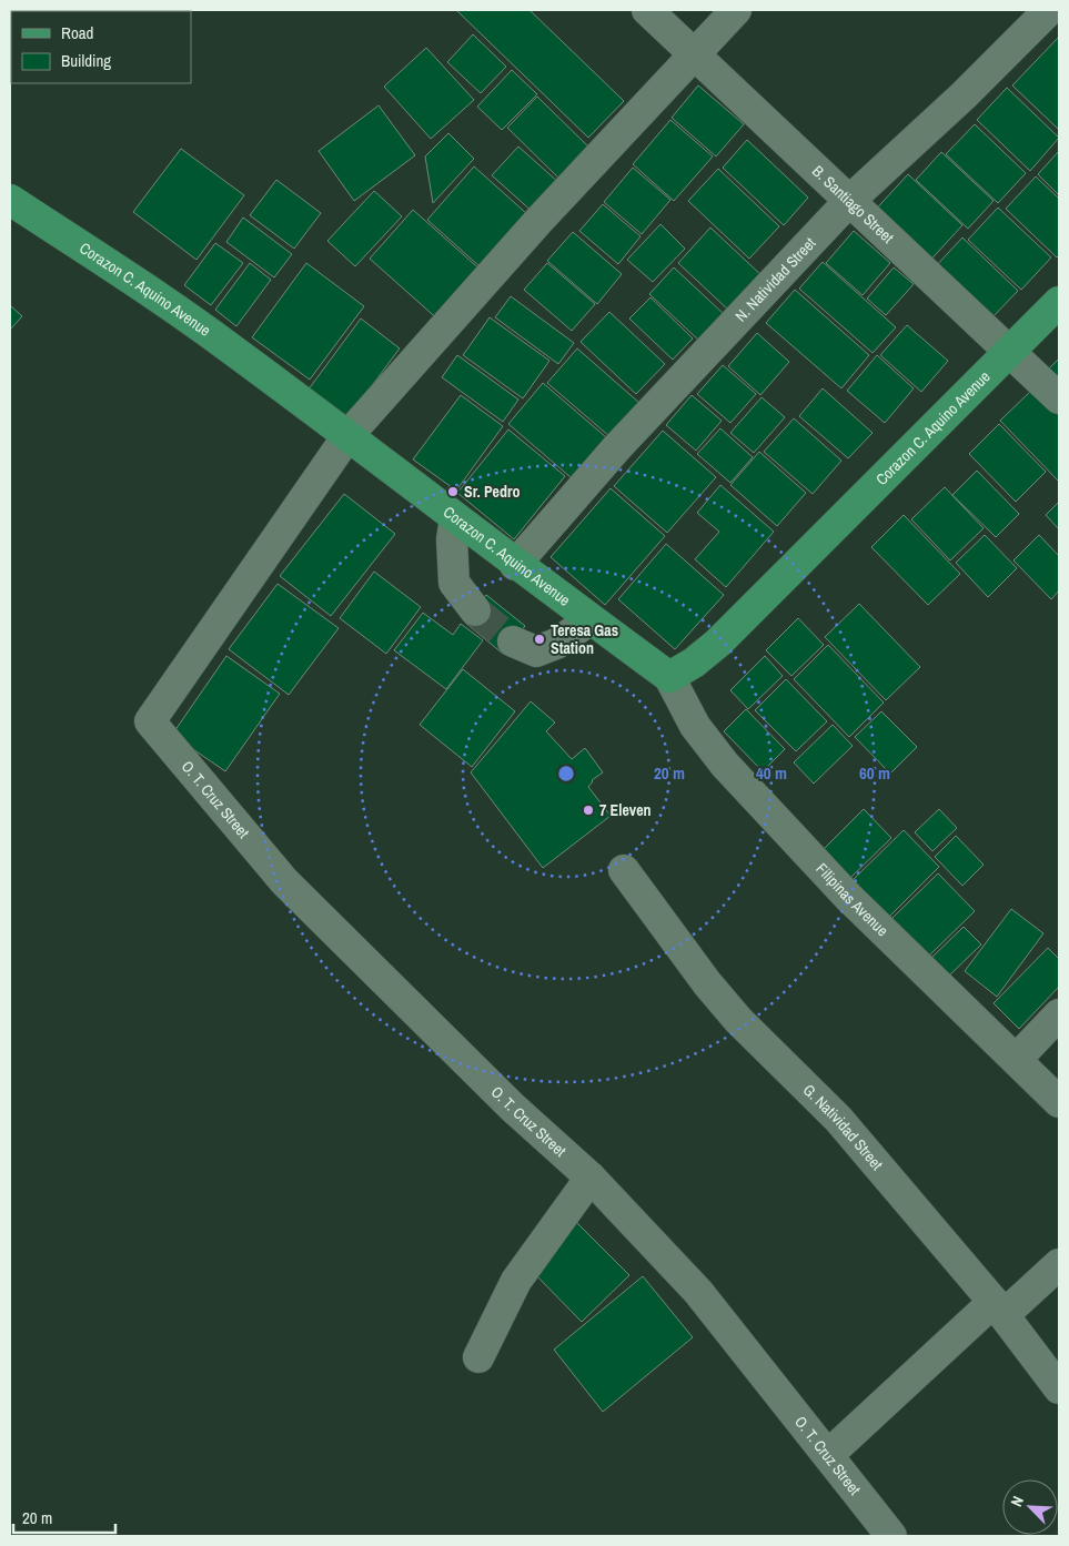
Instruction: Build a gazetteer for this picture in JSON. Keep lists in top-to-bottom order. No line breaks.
{"streets":{"main road":["Corazon C. Aquino Avenue"],"street":["B. Santiago Street","N. Natividad Street","O. T. Cruz Street","Filipinas Avenue","G. Natividad Street"]},"crossings":[["B. Santiago Street","N. Natividad Street"],["B. Santiago Street","Corazon C. Aquino Avenue"],["N. Natividad Street","Corazon C. Aquino Avenue"],["Corazon C. Aquino Avenue","O. T. Cruz Street"],["Corazon C. Aquino Avenue","Filipinas Avenue"]],"places":["Sr. Pedro","Teresa Gas Station","7 Eleven"],"legend":["Road","Building"],"scale_bar":"20 m","north":"top left","rings":["20 m","40 m","60 m"]}
